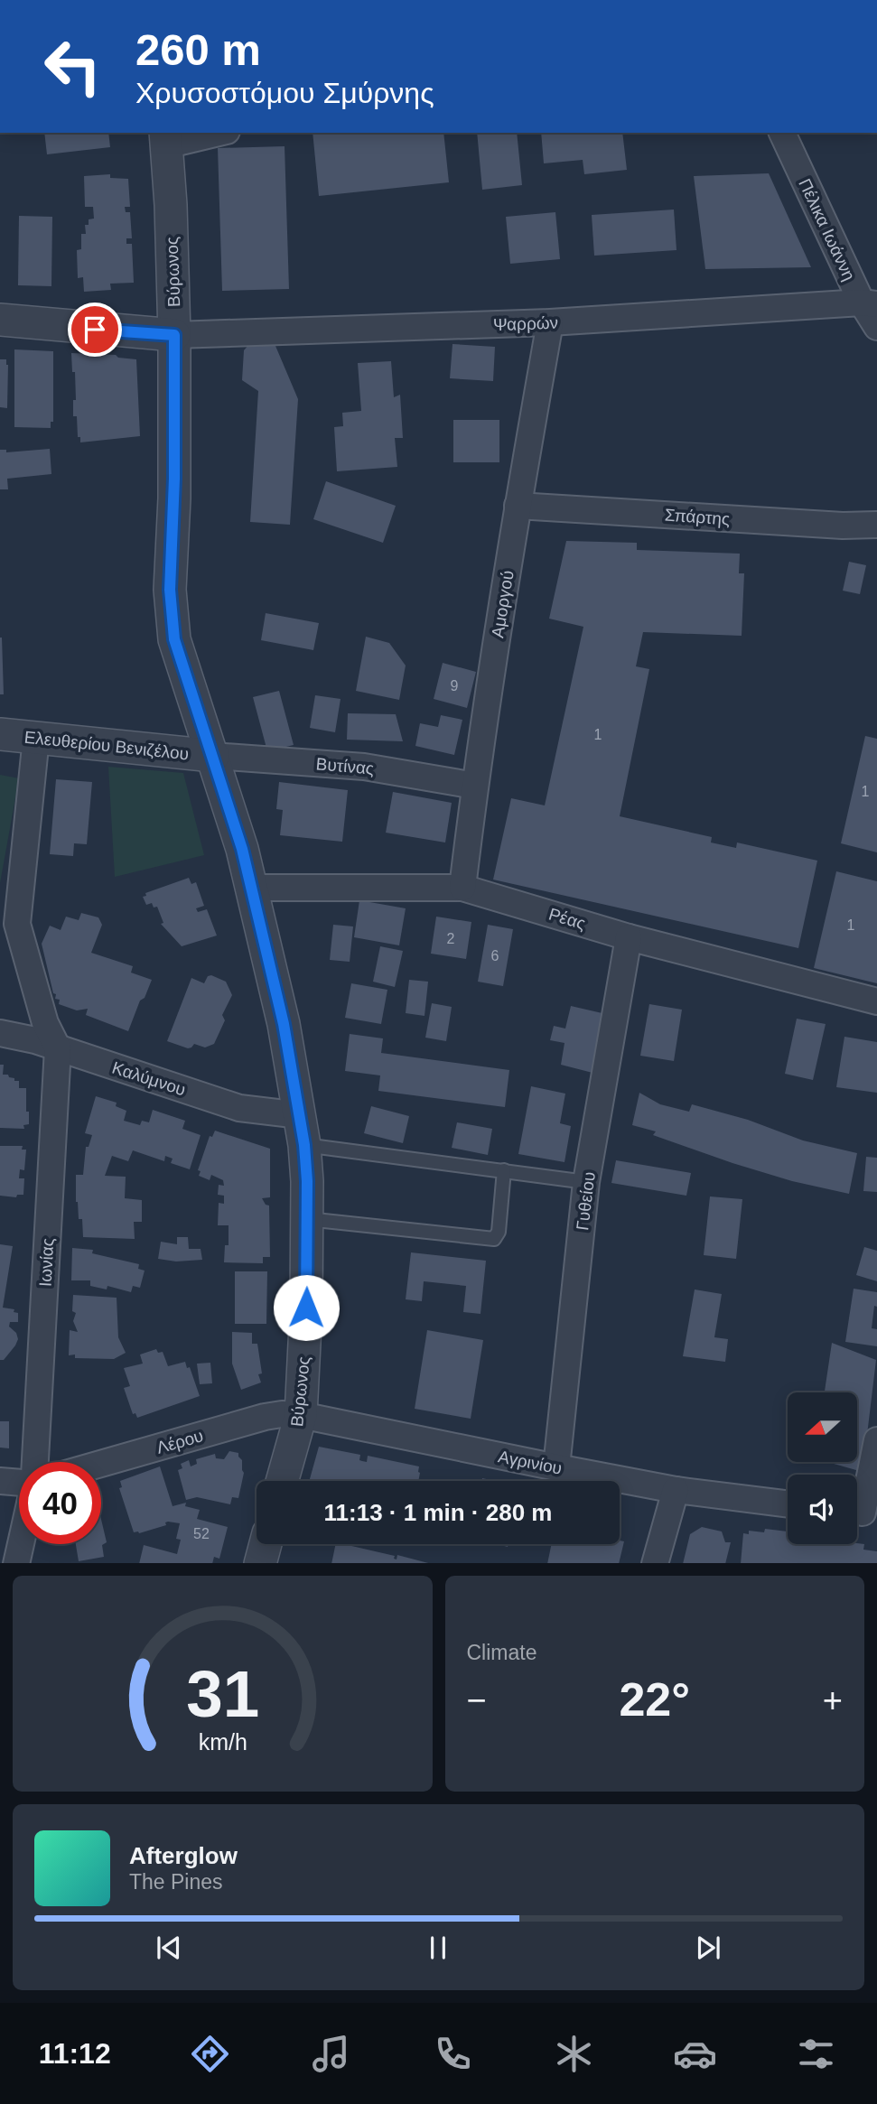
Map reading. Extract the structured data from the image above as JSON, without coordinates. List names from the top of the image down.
{
  "streets": {
    "street": [
      "Πέλικα Ιωάννη",
      "Βύρωνος",
      "Ψαρρών",
      "Σπάρτης",
      "Αμοργού",
      "Ελευθερίου Βενιζέλου",
      "Βυτίνας",
      "Ρέας",
      "Καλύμνου",
      "Γυθείου",
      "Ιωνίας",
      "Λέρου",
      "Αγρινίου"
    ]
  },
  "crossings": [
    ["Πέλικα Ιωάννη", "Ψαρρών"],
    ["Βύρωνος", "Ψαρρών"],
    ["Βύρωνος", "Ελευθερίου Βενιζέλου"],
    ["Βύρωνος", "Βυτίνας"],
    ["Βύρωνος", "Ρέας"],
    ["Βύρωνος", "Καλύμνου"],
    ["Βύρωνος", "Λέρου"],
    ["Βύρωνος", "Αγρινίου"],
    ["Ψαρρών", "Αμοργού"],
    ["Σπάρτης", "Αμοργού"],
    ["Αμοργού", "Βυτίνας"],
    ["Αμοργού", "Ρέας"],
    ["Ελευθερίου Βενιζέλου", "Βυτίνας"],
    ["Ρέας", "Γυθείου"],
    ["Καλύμνου", "Ιωνίας"],
    ["Γυθείου", "Αγρινίου"],
    ["Λέρου", "Αγρινίου"]
  ],
  "house_numbers": [
    "9",
    "1",
    "1",
    "1",
    "2",
    "6",
    "52"
  ],
  "north": "left",
  "page": {
    "turn": ["260 m", "Χρυσοστόμου Σμύρνης"],
    "limit": "40",
    "trip": "11:13 · 1 min · 280 m",
    "tile": "Climate",
    "heat": ["−", "22°", "+"],
    "song": ["Afterglow", "The Pines"],
    "tabs": "11:12",
    "gauge": ["31", "km/h"]
  }
}
